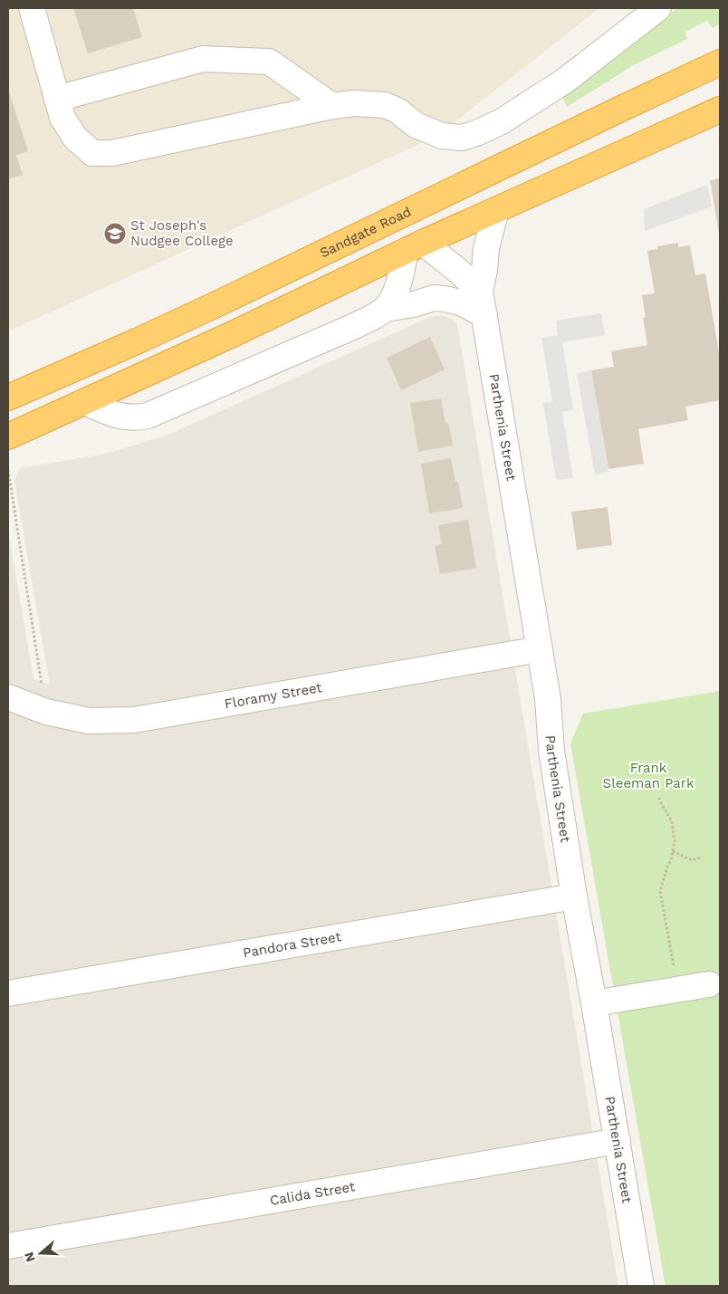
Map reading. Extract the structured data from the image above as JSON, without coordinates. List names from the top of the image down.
{
  "streets": {
    "highway": ["Sandgate Road"],
    "street": [
      "Parthenia Street",
      "Floramy Street",
      "Pandora Street",
      "Calida Street"
    ]
  },
  "crossings": [
    ["Parthenia Street", "Floramy Street"],
    ["Parthenia Street", "Pandora Street"],
    ["Parthenia Street", "Calida Street"]
  ],
  "parks": ["Frank Sleeman Park"],
  "places": {
    "school or university": ["St Joseph's Nudgee College"]
  },
  "north": "left"
}
